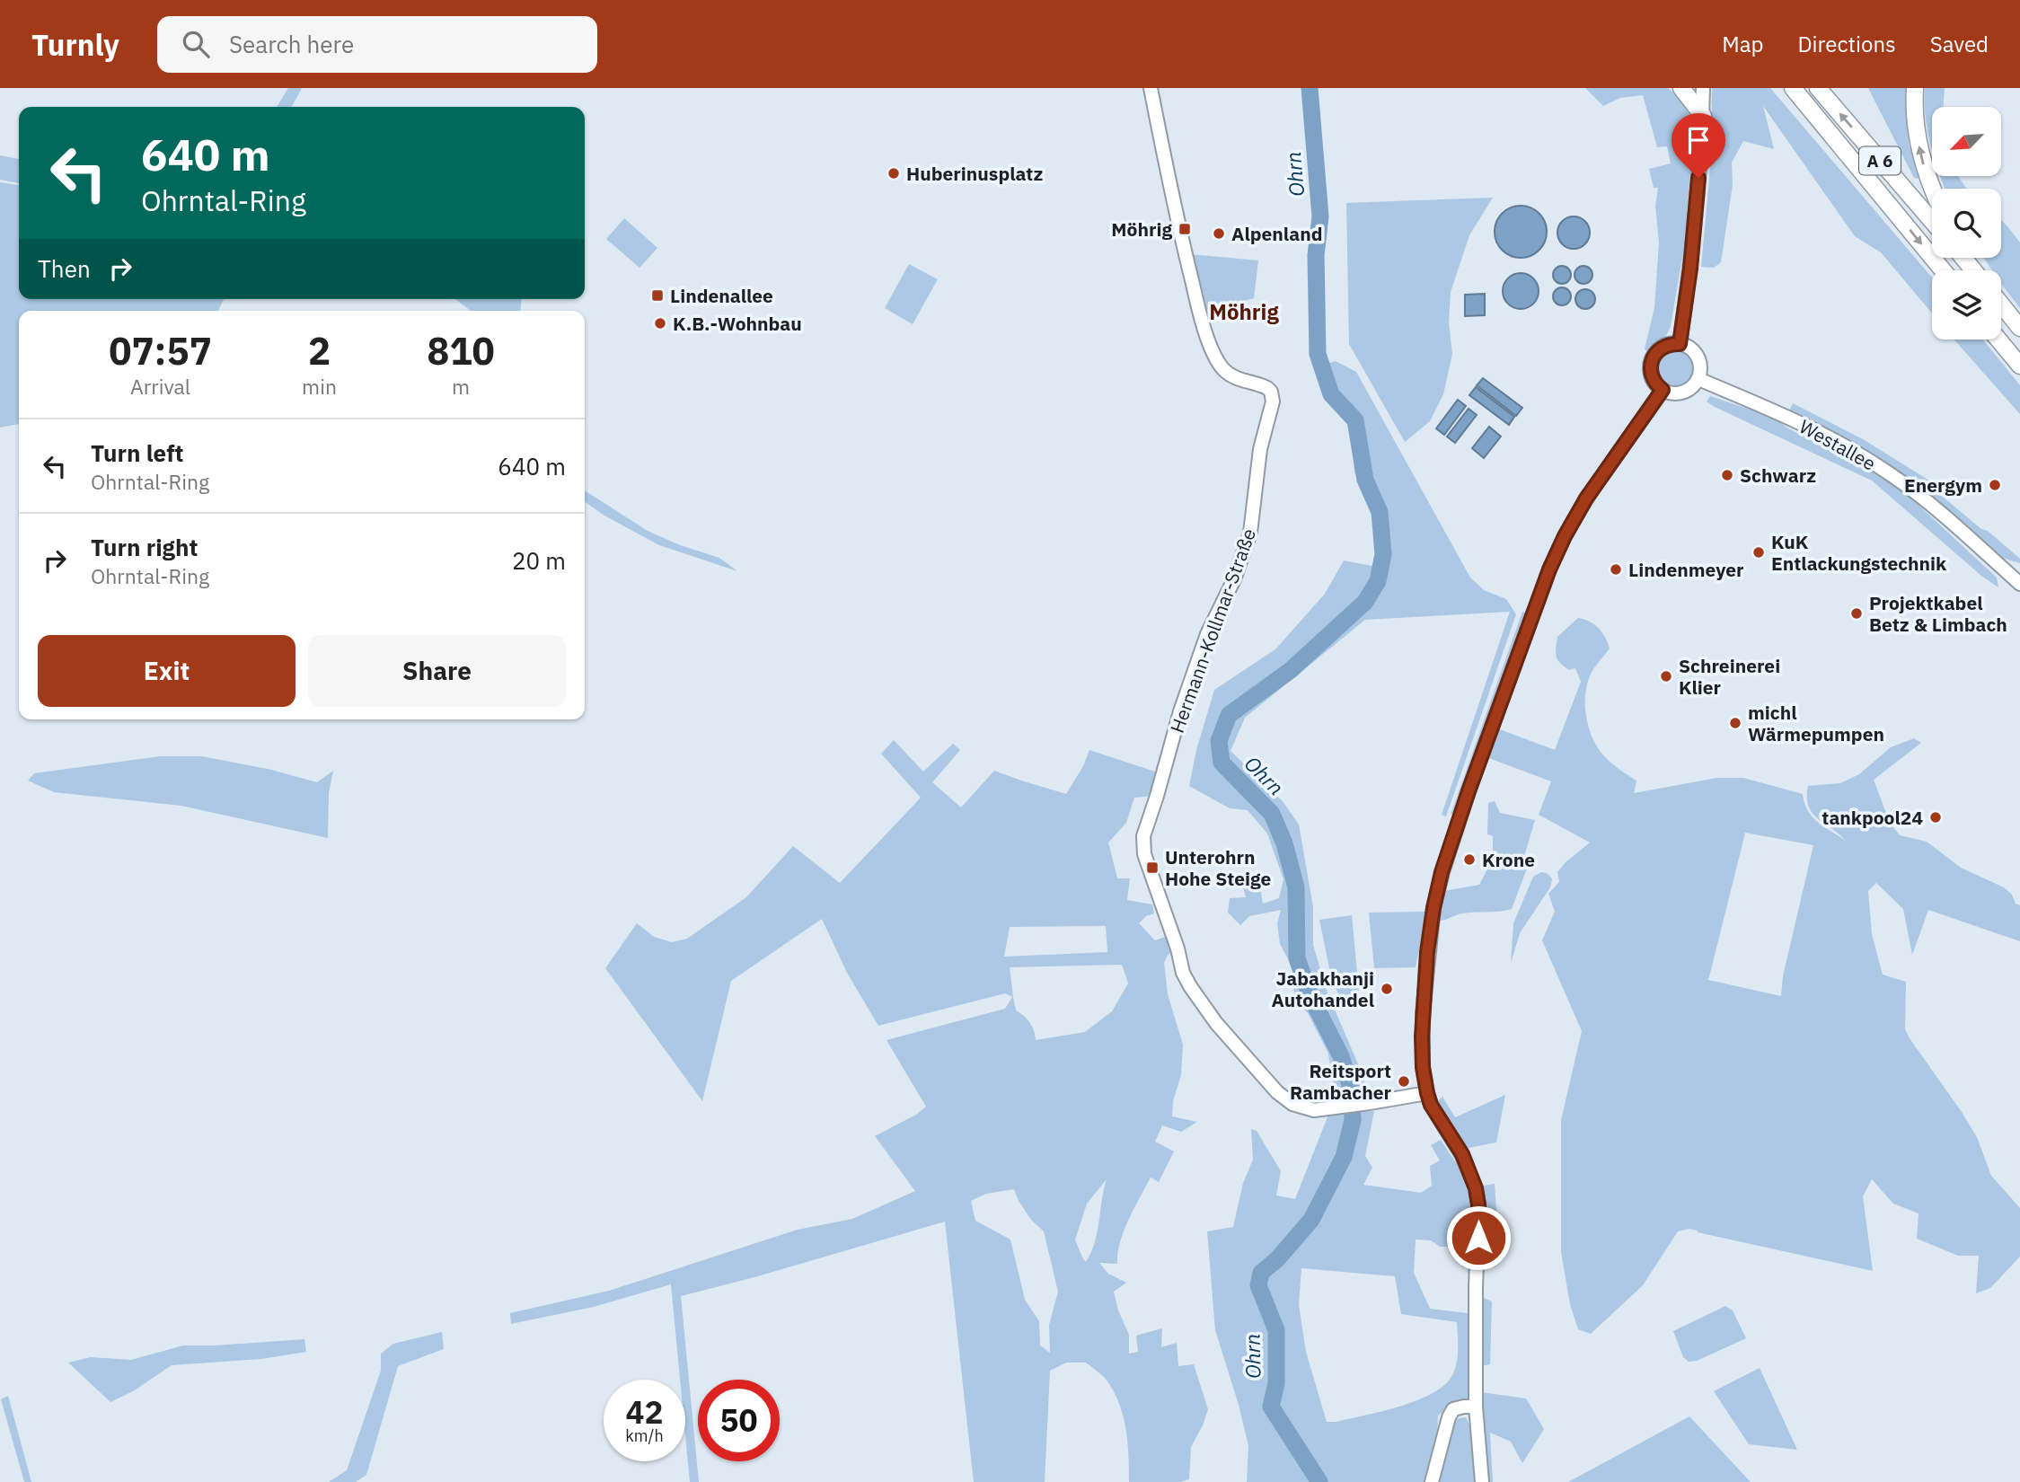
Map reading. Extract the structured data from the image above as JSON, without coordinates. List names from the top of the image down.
{
  "streets": {
    "highway": ["A 6"],
    "main road": ["Westallee", "Hermann-Kollmar-Straße"]
  },
  "districts": ["Möhrig"],
  "water": ["Ohrn"],
  "places": {
    "other": [
      "Huberinusplatz",
      "Alpenland",
      "K.B.-Wohnbau",
      "Schwarz",
      "Energym",
      "KuK Entlackungstechnik",
      "Lindenmeyer",
      "Projektkabel Betz & Limbach",
      "Schreinerei Klier",
      "michl Wärmepumpen",
      "tankpool24",
      "Krone",
      "Jabakhanji Autohandel",
      "Reitsport Rambacher"
    ],
    "transit": ["Möhrig", "Lindenallee", "Unterohrn Hohe Steige"]
  },
  "north": "bottom left",
  "page": {
    "header": "Turnly",
    "search": "Search here",
    "nav": ["Map", "Directions", "Saved"],
    "turn": ["640 m", "Ohrntal-Ring"],
    "then": "Then",
    "eta": [
      "07:57",
      "Arrival",
      "2",
      "min",
      "810",
      "m"
    ],
    "list": [
      {
        "name": "Turn left",
        "note": "Ohrntal-Ring",
        "value": "640 m"
      },
      {
        "name": "Turn right",
        "note": "Ohrntal-Ring",
        "value": "20 m"
      }
    ],
    "buttons": ["Exit", "Share"],
    "speed": "42 km/h",
    "limit": "50"
  }
}
